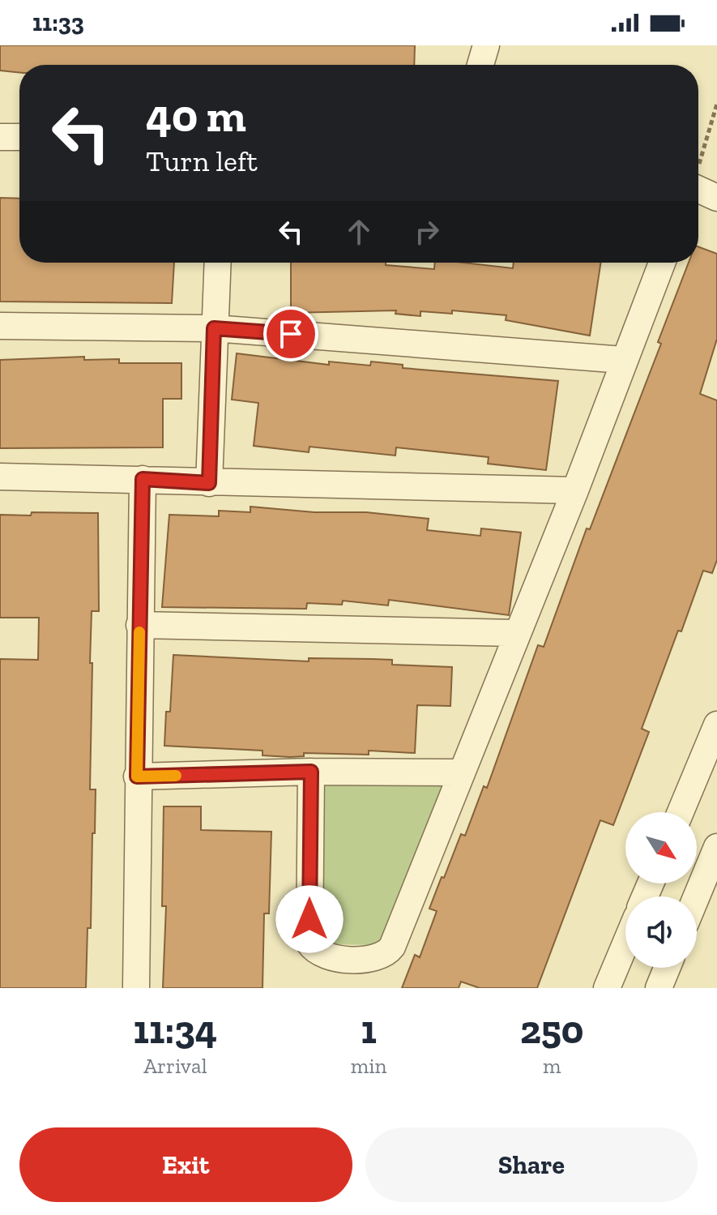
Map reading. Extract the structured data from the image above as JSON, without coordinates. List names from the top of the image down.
{
  "north": "bottom right",
  "page": {
    "status": "11:33",
    "turn": ["40 m", "Turn left"],
    "eta": [
      "11:34",
      "Arrival",
      "1",
      "min",
      "250",
      "m"
    ],
    "buttons": ["Exit", "Share"]
  }
}
